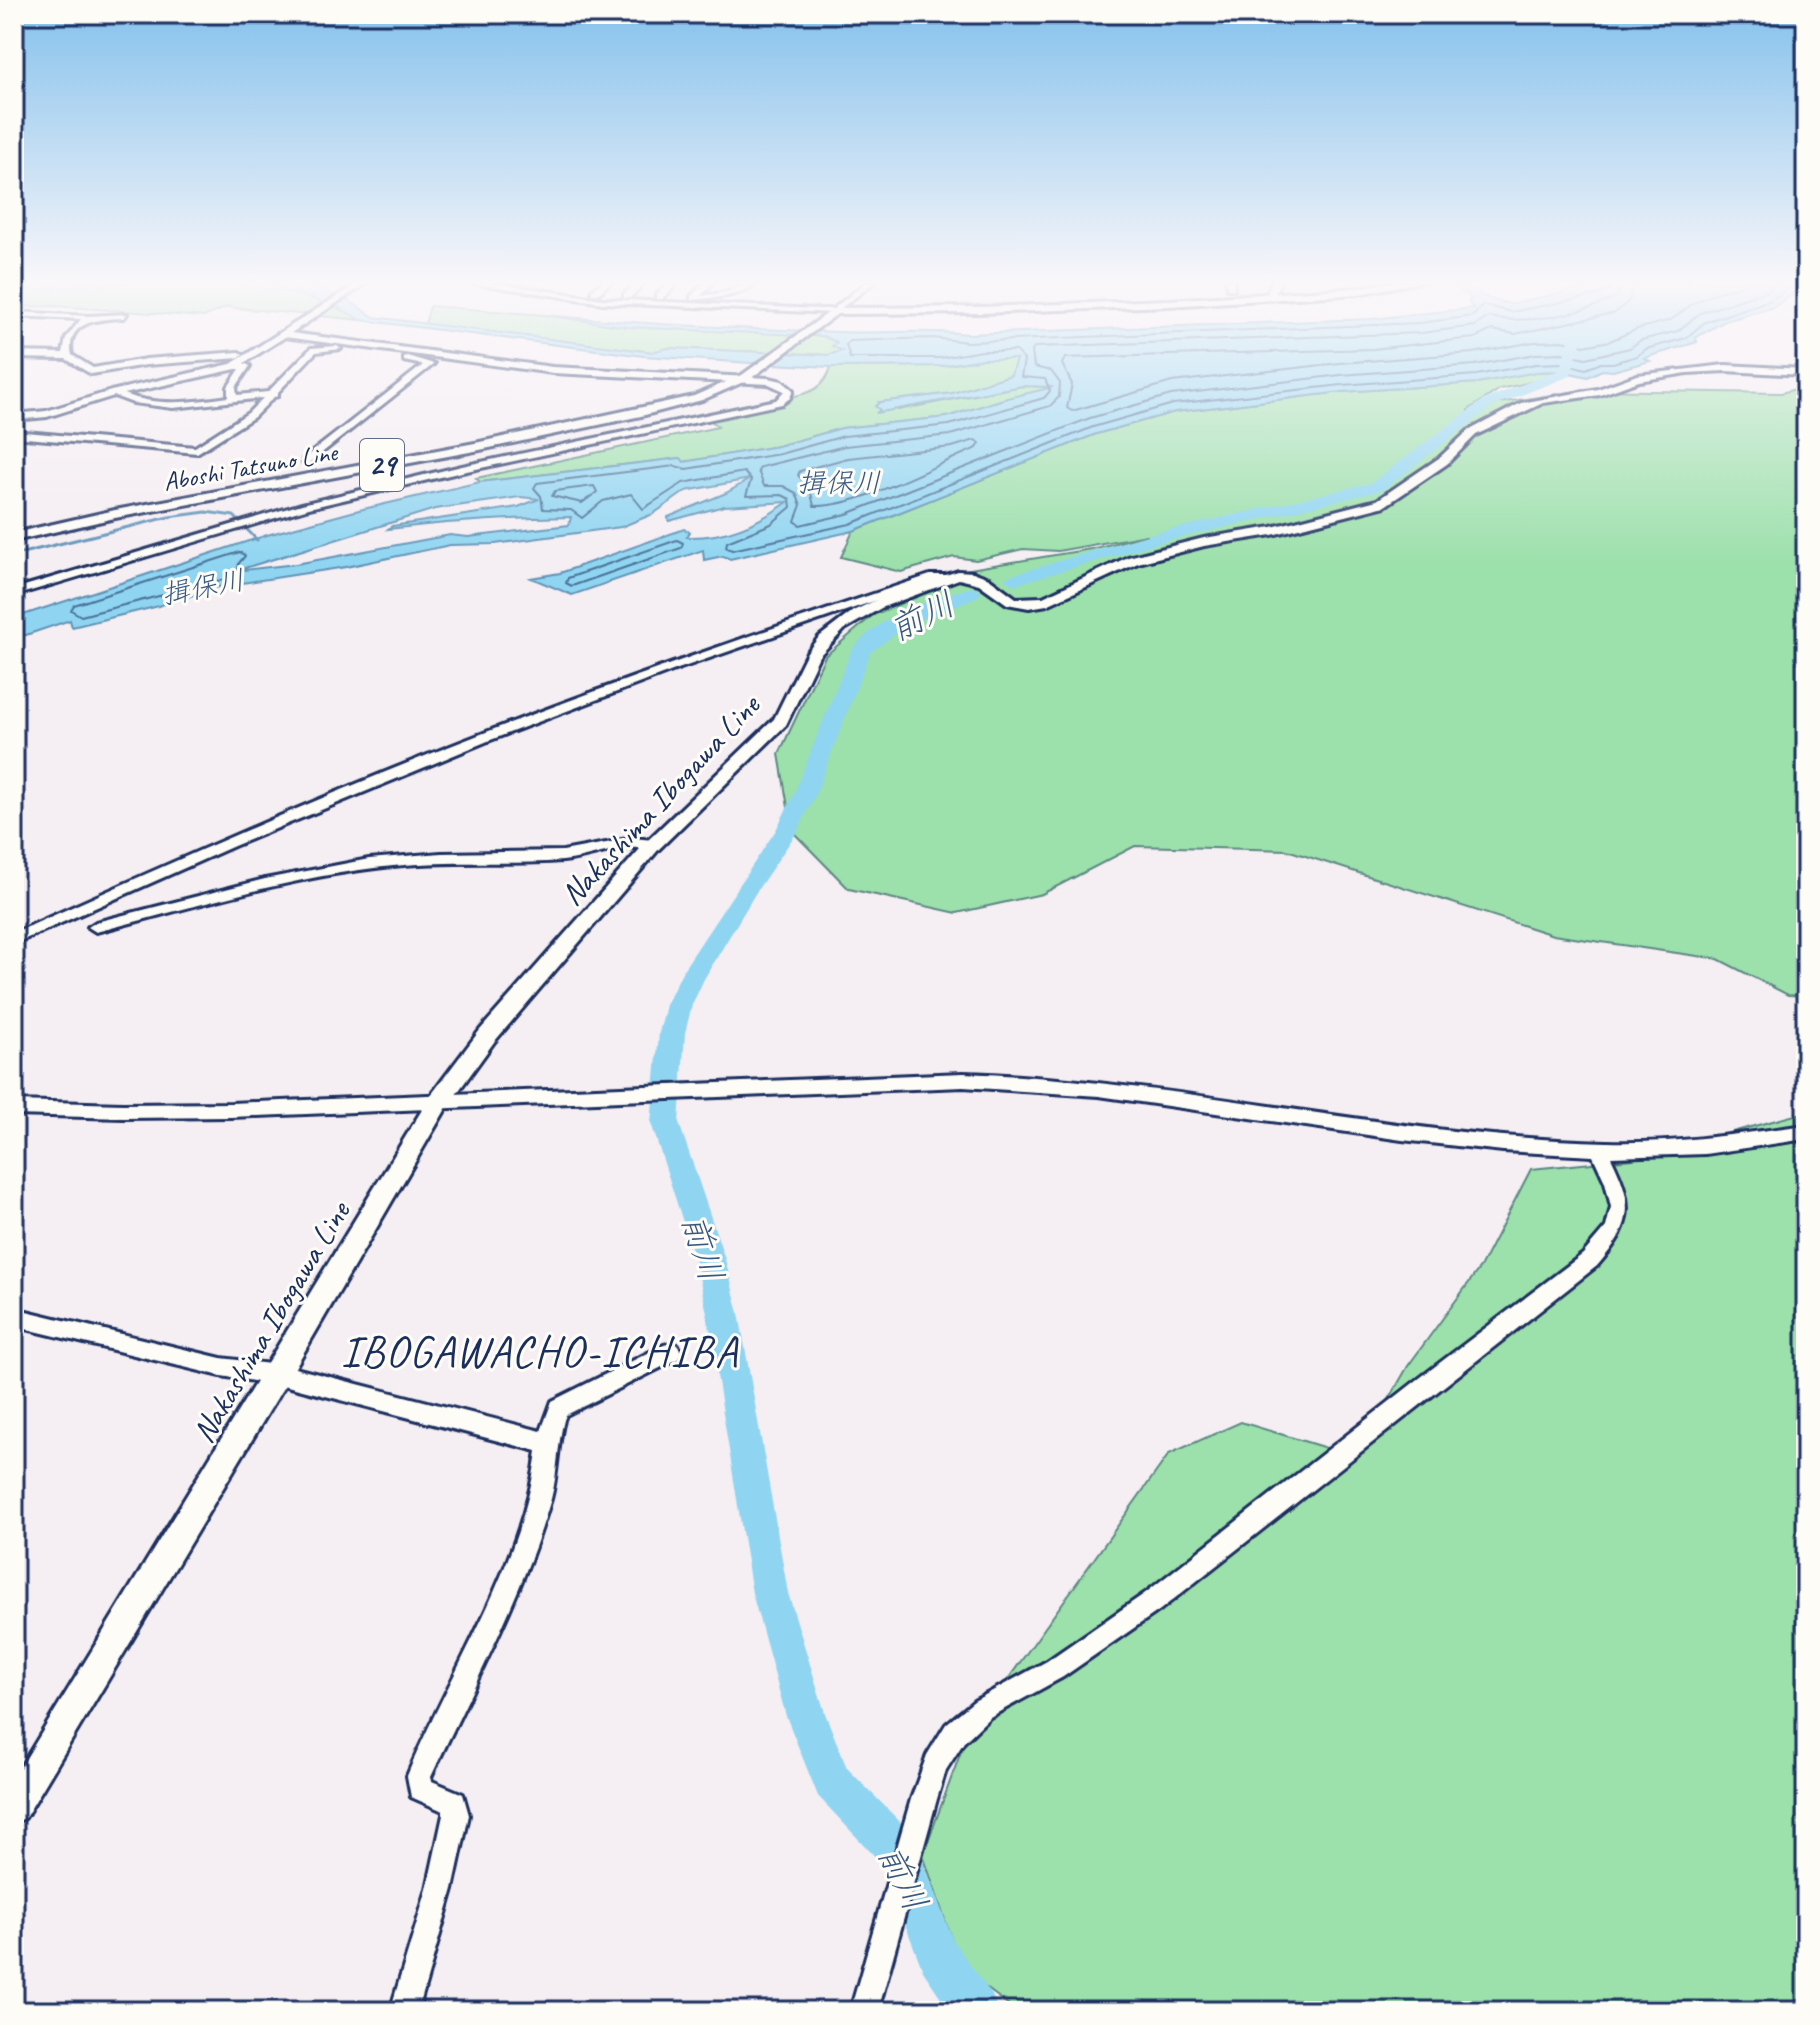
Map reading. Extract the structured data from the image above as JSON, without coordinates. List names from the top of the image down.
{
  "streets": {
    "main road": ["29", "Aboshi Tatsuno Line", "Nakashima Ibogawa Line"]
  },
  "districts": ["IBOGAWACHO-ICHIBA"],
  "water": ["揖保川", "前川"]
}
